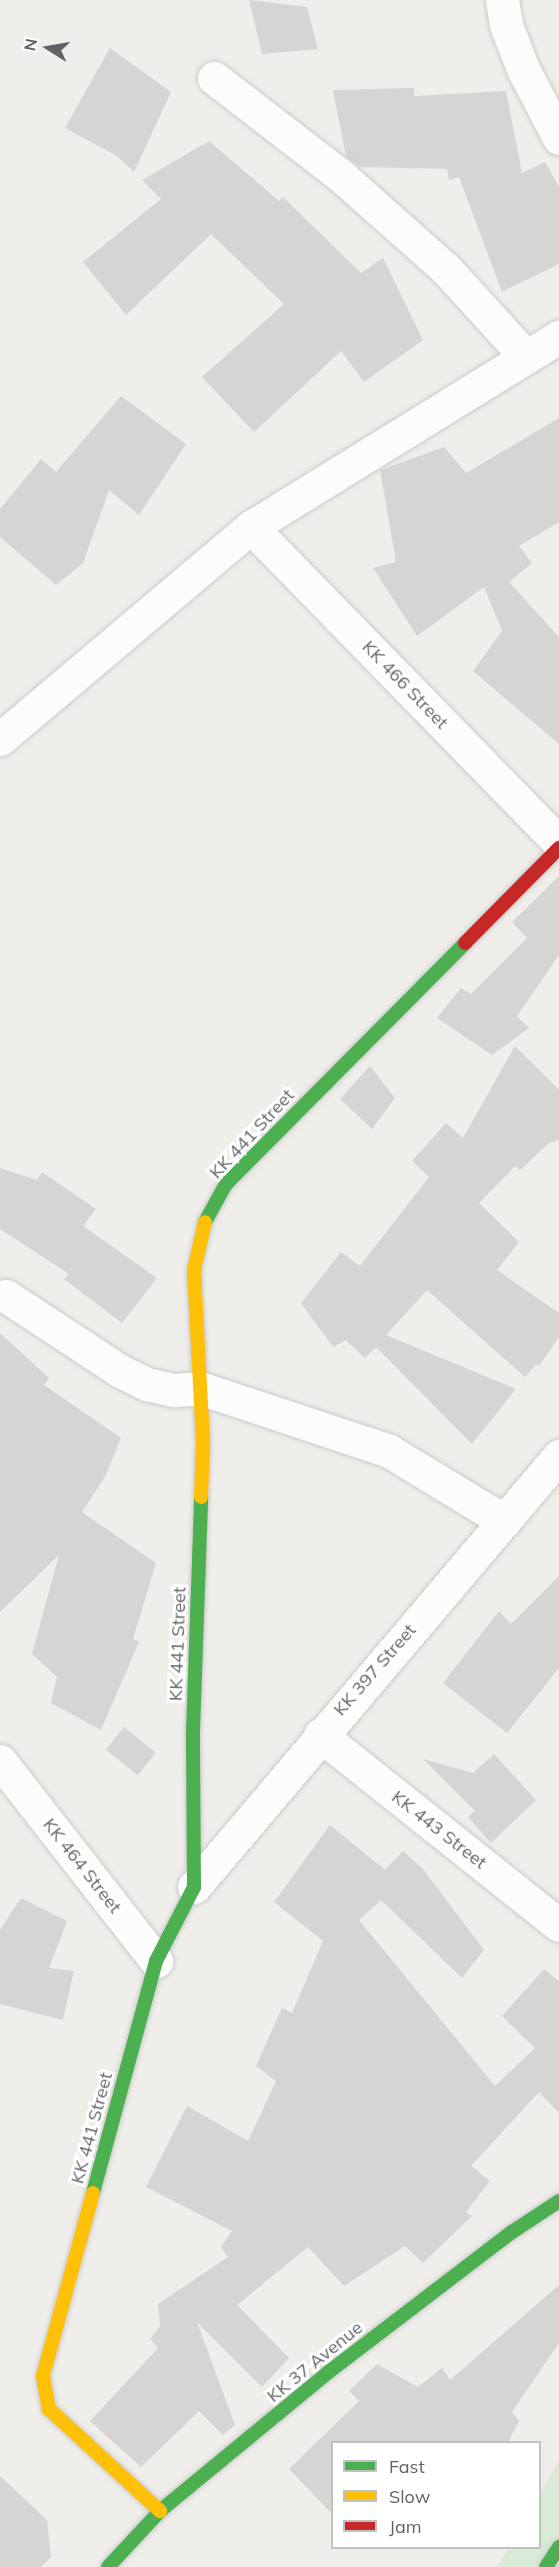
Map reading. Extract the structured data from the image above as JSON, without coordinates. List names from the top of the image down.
{
  "streets": {
    "street": [
      "KK 466 Street",
      "KK 441 Street",
      "KK 397 Street",
      "KK 443 Street",
      "KK 464 Street",
      "KK 37 Avenue"
    ]
  },
  "crossings": [
    ["KK 441 Street", "KK 397 Street"],
    ["KK 441 Street", "KK 464 Street"],
    ["KK 441 Street", "KK 37 Avenue"],
    ["KK 397 Street", "KK 443 Street"]
  ],
  "legend": ["Fast", "Slow", "Jam"],
  "north": "left"
}
